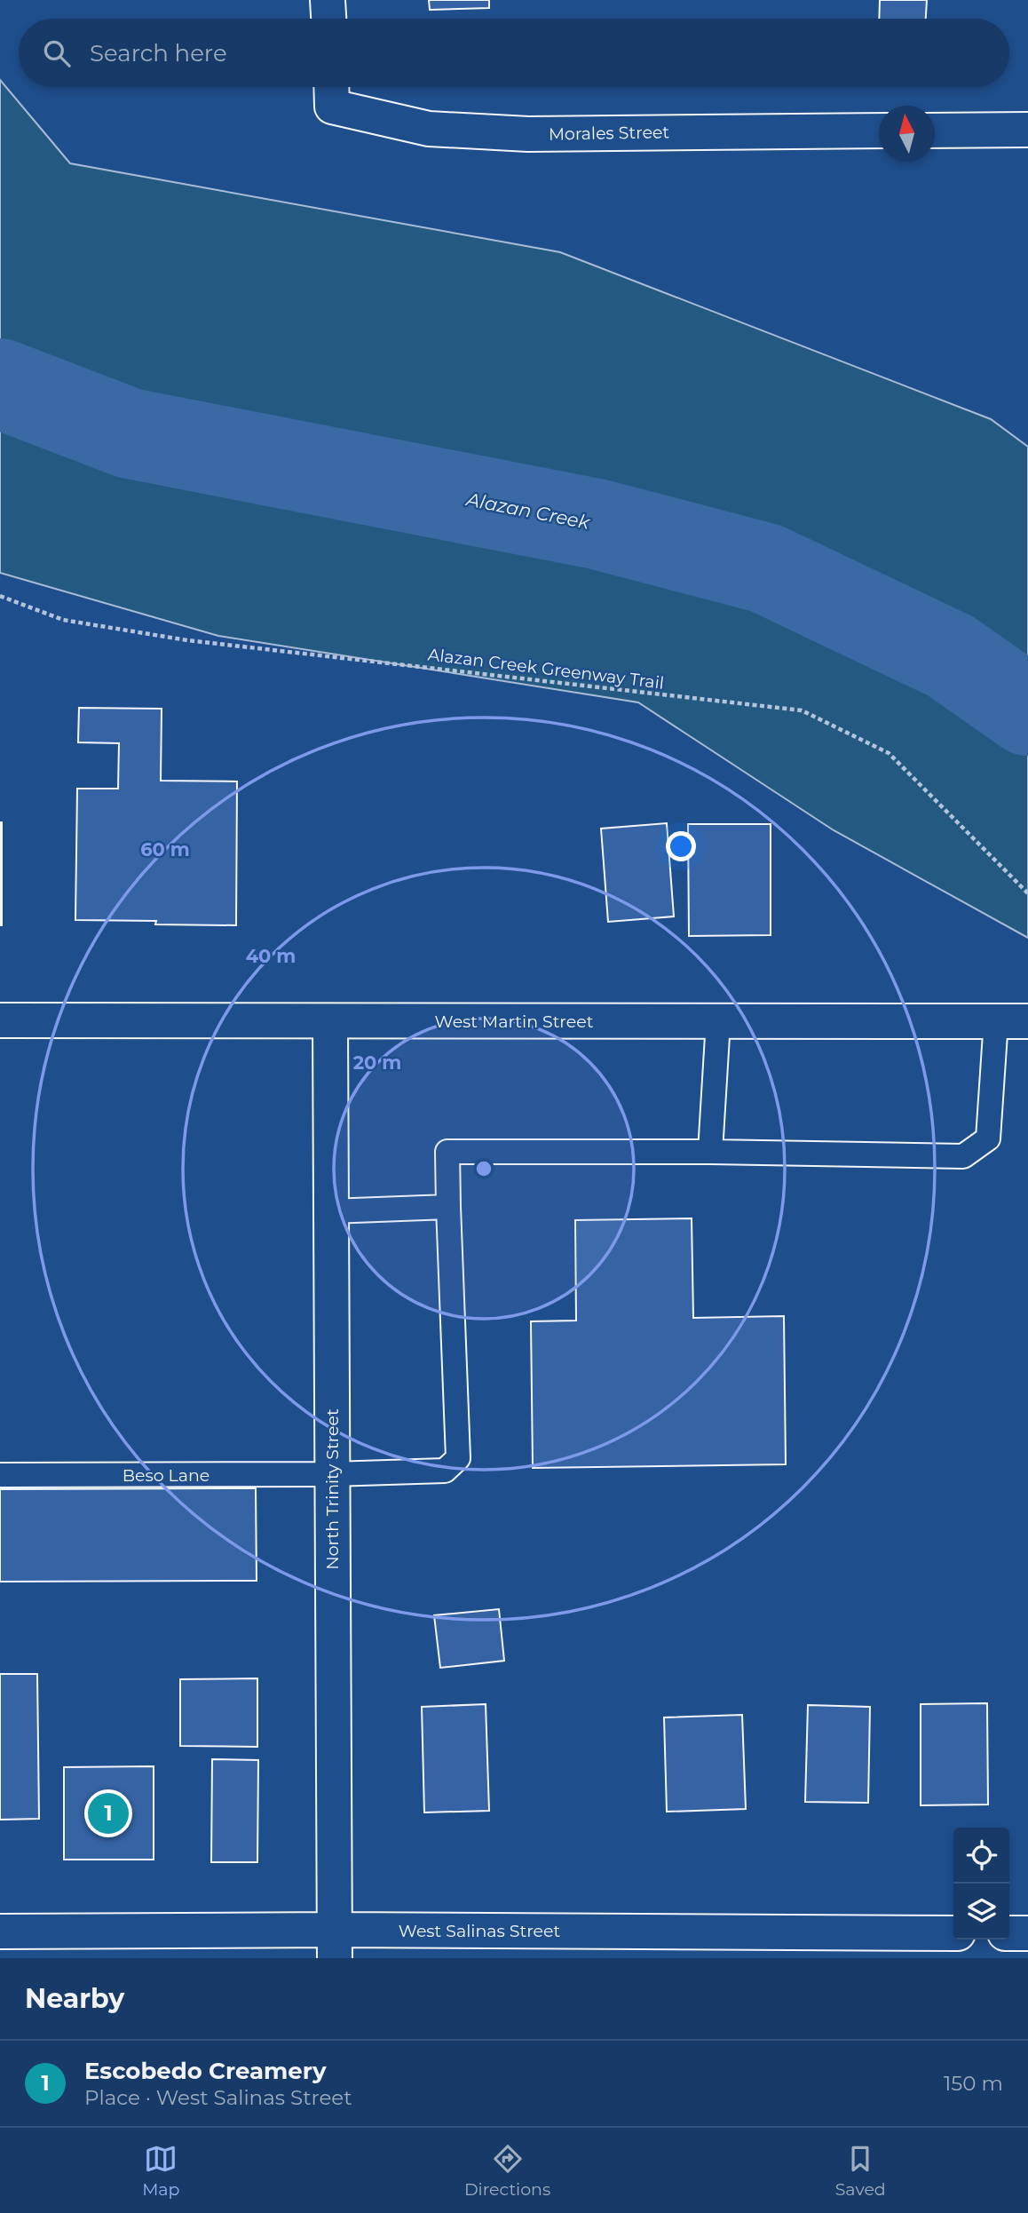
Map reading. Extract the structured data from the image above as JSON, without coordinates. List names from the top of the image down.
{
  "streets": {
    "street": [
      "Morales Street",
      "West Martin Street",
      "North Trinity Street",
      "West Salinas Street"
    ],
    "lane": ["Beso Lane"],
    "path": ["Alazan Creek Greenway Trail"]
  },
  "crossings": [
    ["West Martin Street", "North Trinity Street"],
    ["Beso Lane", "North Trinity Street"],
    ["North Trinity Street", "West Salinas Street"]
  ],
  "water": ["Alazan Creek"],
  "north": "top",
  "page": {
    "search": "Search here",
    "pins": "1",
    "heading": "Nearby",
    "list": [
      {
        "mark": "1",
        "name": "Escobedo Creamery",
        "note": "Place · West Salinas Street",
        "value": "150 m"
      }
    ],
    "nav": ["Map", "Directions", "Saved"]
  },
  "rings": ["60 m", "40 m", "20 m"]
}
